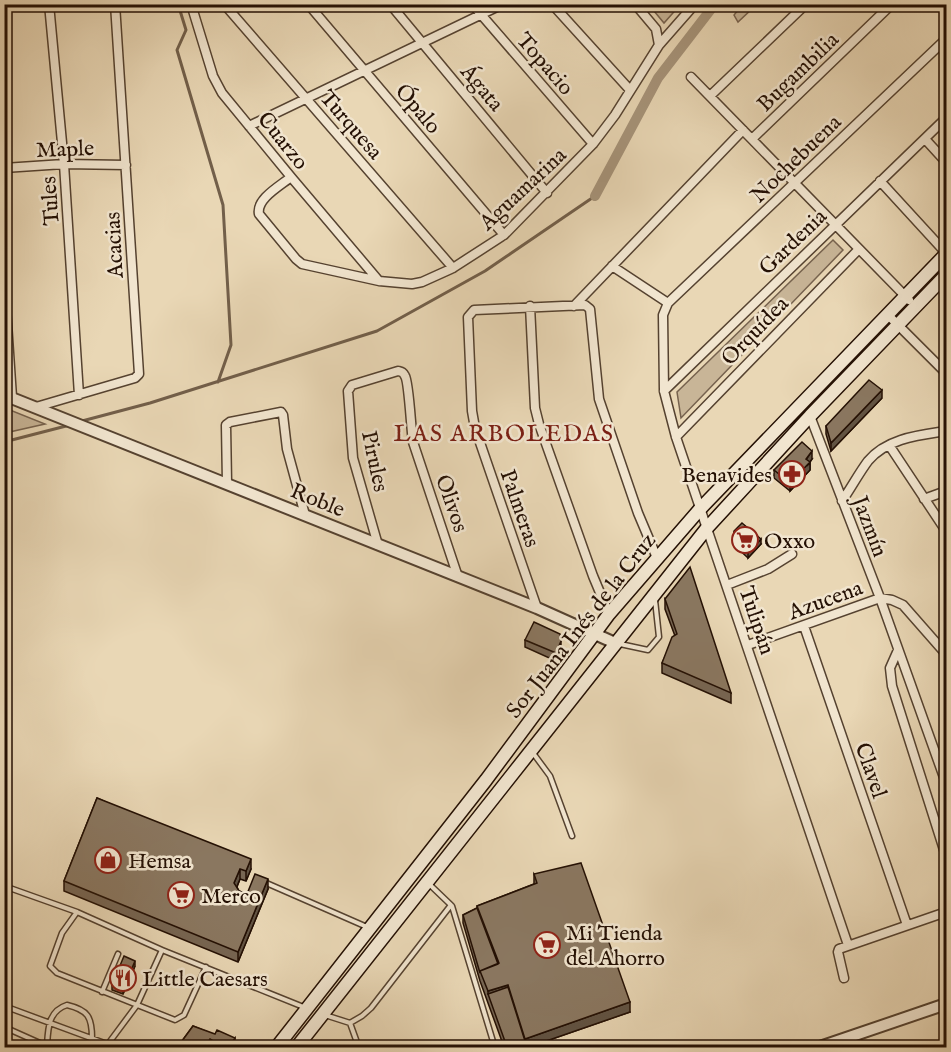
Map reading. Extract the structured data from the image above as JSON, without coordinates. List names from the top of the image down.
{
  "streets": {
    "main road": ["Sor Juana Inés de la Cruz"],
    "street": [
      "Topacio",
      "Bugambilia",
      "Ágata",
      "Ópalo",
      "Turquesa",
      "Cuarzo",
      "Maple",
      "Nochebuena",
      "Aguamarina",
      "Tules",
      "Gardenia",
      "Acacias",
      "Orquídea",
      "Pirules",
      "Roble",
      "Olivos",
      "Palmeras",
      "Jazmín",
      "Azucena",
      "Tulipán",
      "Clavel"
    ]
  },
  "crossings": [
    ["Topacio", "Aguamarina"],
    ["Ágata", "Aguamarina"],
    ["Ópalo", "Aguamarina"],
    ["Turquesa", "Aguamarina"],
    ["Cuarzo", "Aguamarina"],
    ["Maple", "Tules"],
    ["Maple", "Acacias"],
    ["Nochebuena", "Tulipán"],
    ["Tules", "Acacias"],
    ["Gardenia", "Tulipán"],
    ["Acacias", "Roble"],
    ["Orquídea", "Tulipán"],
    ["Pirules", "Roble"],
    ["Pirules", "Olivos"],
    ["Roble", "Olivos"],
    ["Roble", "Palmeras"],
    ["Roble", "Sor Juana Inés de la Cruz"],
    ["Jazmín", "Azucena"],
    ["Jazmín", "Sor Juana Inés de la Cruz"],
    ["Azucena", "Tulipán"],
    ["Azucena", "Clavel"],
    ["Tulipán", "Sor Juana Inés de la Cruz"]
  ],
  "districts": ["LAS ARBOLEDAS"],
  "places": {
    "pharmacy": ["Benavides"],
    "supermarket": ["Oxxo", "Merco", "Mi Tienda del Ahorro"],
    "shop": ["Hemsa"],
    "restaurant": ["Little Caesars"]
  }
}
